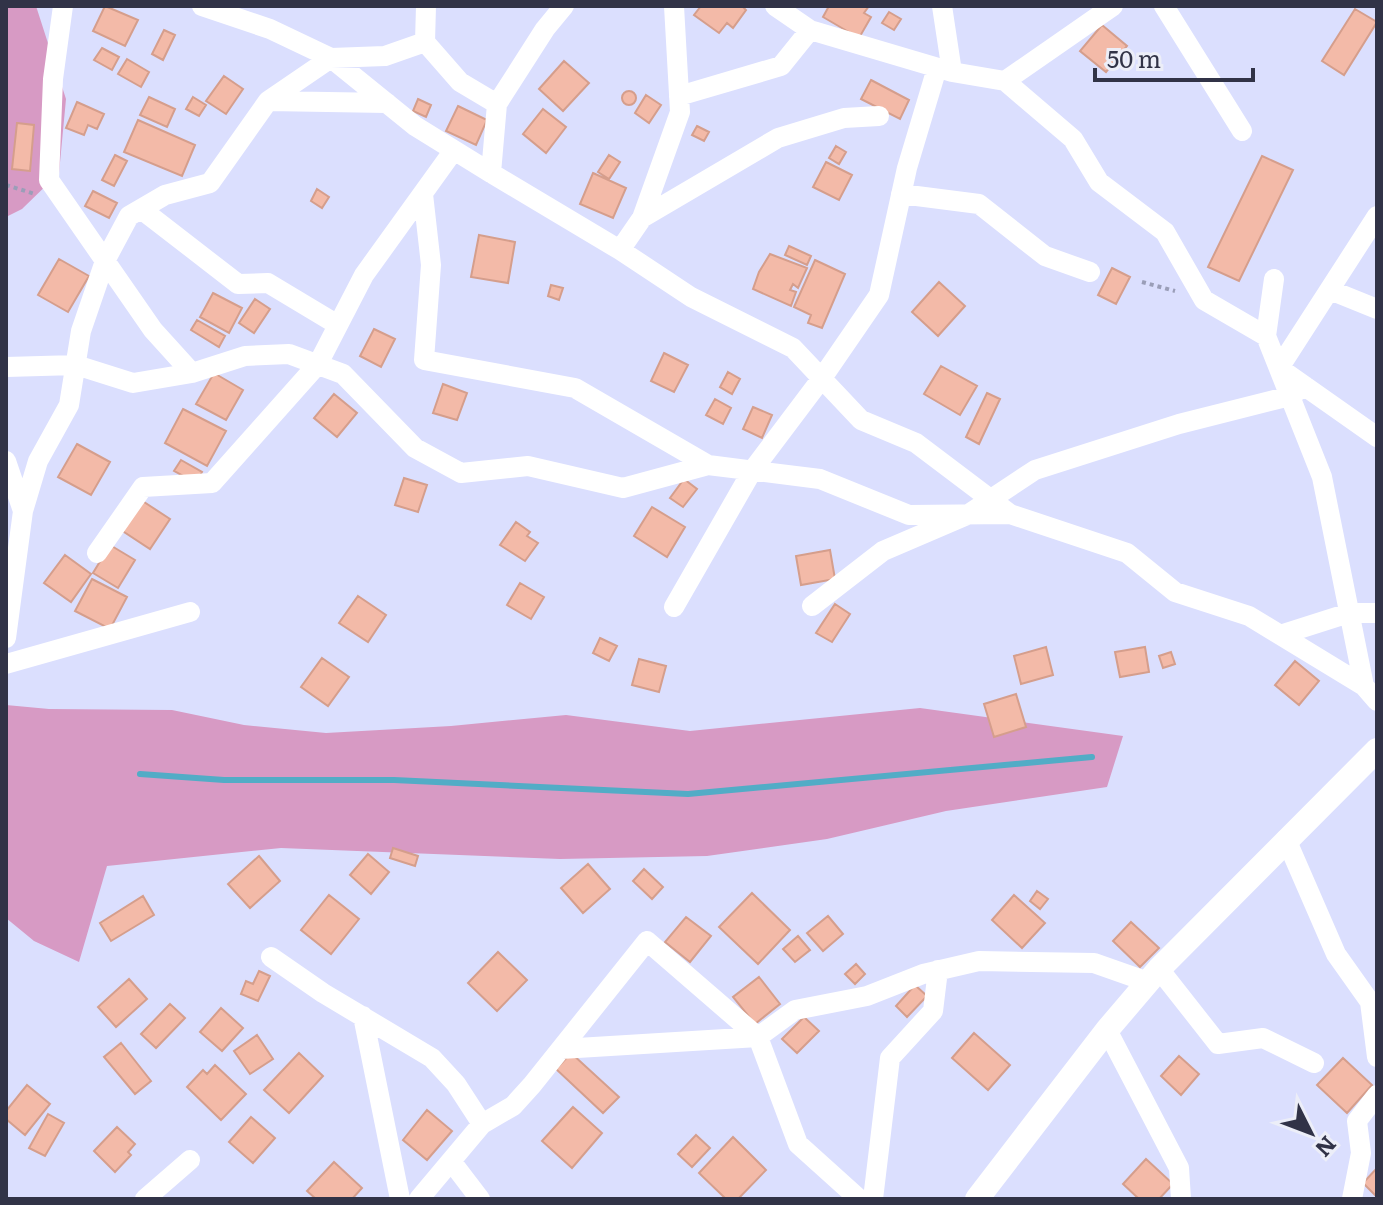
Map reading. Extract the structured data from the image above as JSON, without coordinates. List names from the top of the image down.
{
  "scale_bar": "50 m",
  "north": "bottom right"
}
